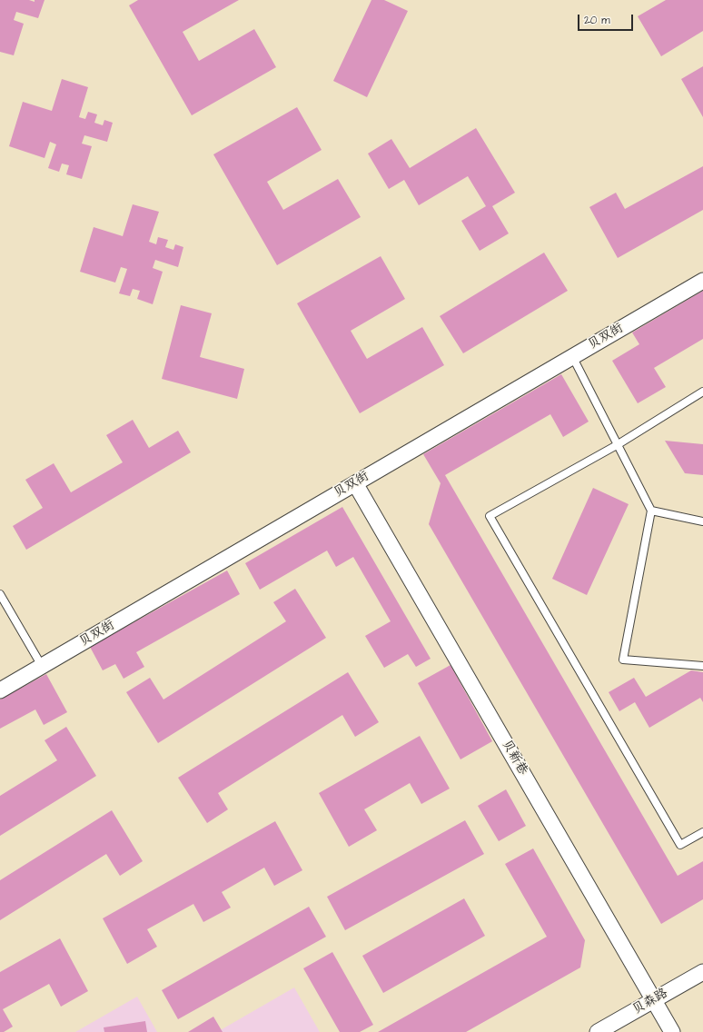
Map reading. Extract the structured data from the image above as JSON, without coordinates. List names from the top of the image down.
{
  "streets": {
    "street": ["贝双街", "贝新巷", "贝森路"]
  },
  "crossings": [
    ["贝双街", "贝新巷"],
    ["贝新巷", "贝森路"]
  ],
  "scale_bar": "20 m"
}
